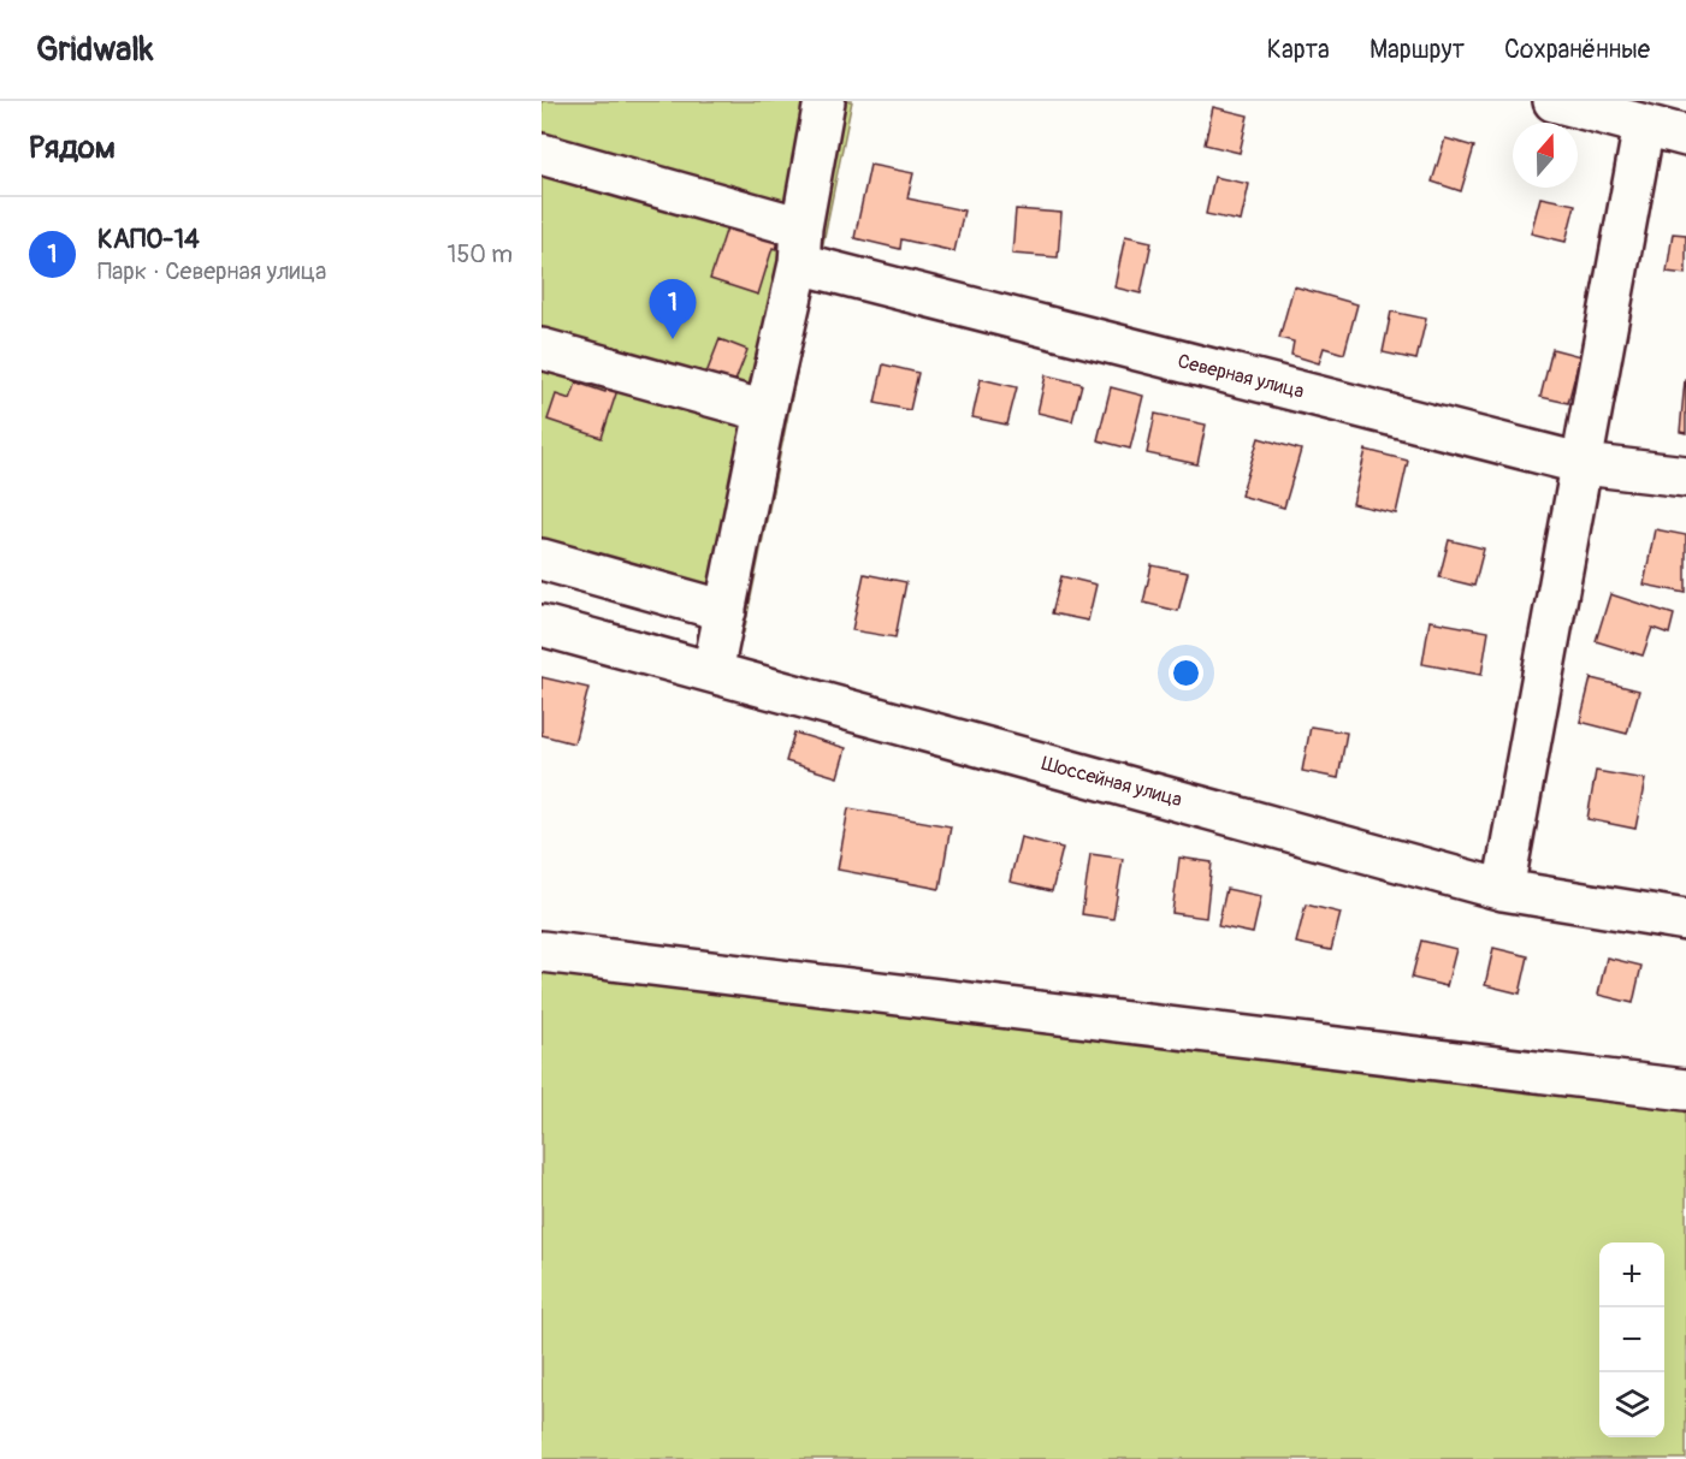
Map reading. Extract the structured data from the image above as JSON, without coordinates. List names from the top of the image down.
{
  "streets": {
    "street": ["Северная улица", "Шоссейная улица"]
  },
  "north": "top",
  "page": {
    "header": "Gridwalk",
    "nav": ["Карта", "Маршрут", "Сохранённые"],
    "heading": "Рядом",
    "list": [
      {
        "mark": "1",
        "name": "КАПО-14",
        "note": "Парк · Северная улица",
        "value": "150 m"
      }
    ],
    "pins": "1",
    "map_buttons": ["+", "−"]
  }
}
